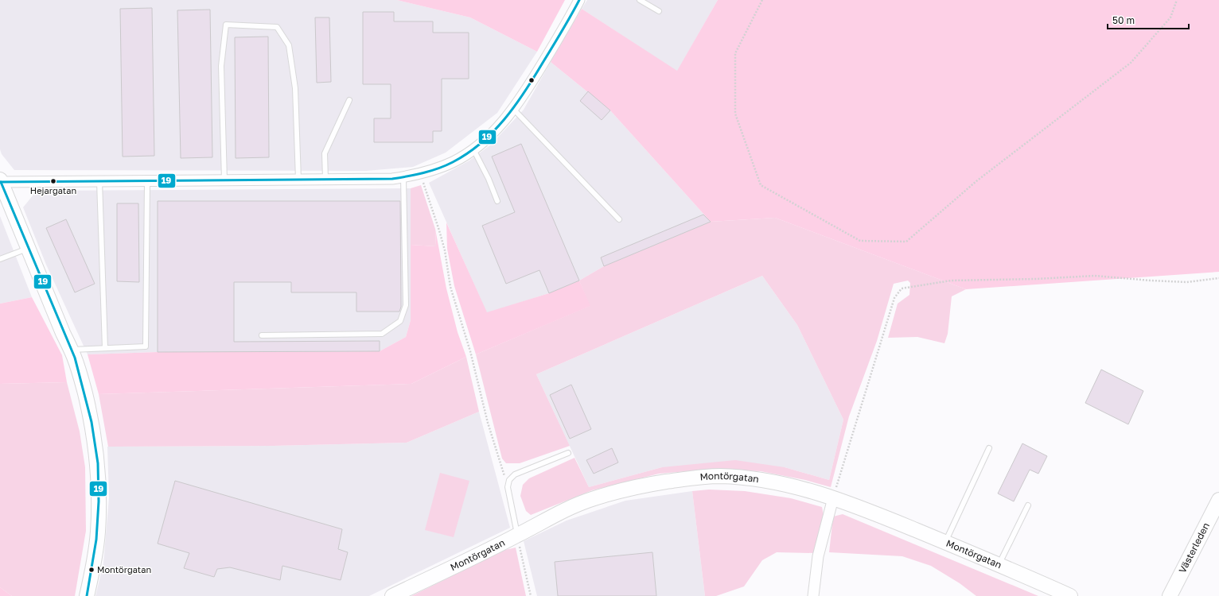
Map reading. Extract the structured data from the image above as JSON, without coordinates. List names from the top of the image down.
{
  "streets": {
    "street": ["Montörgatan", "Västerleden"]
  },
  "places": ["Hejargatan", "Montörgatan"],
  "lines": ["transit line 19"],
  "scale_bar": "50 m"
}
